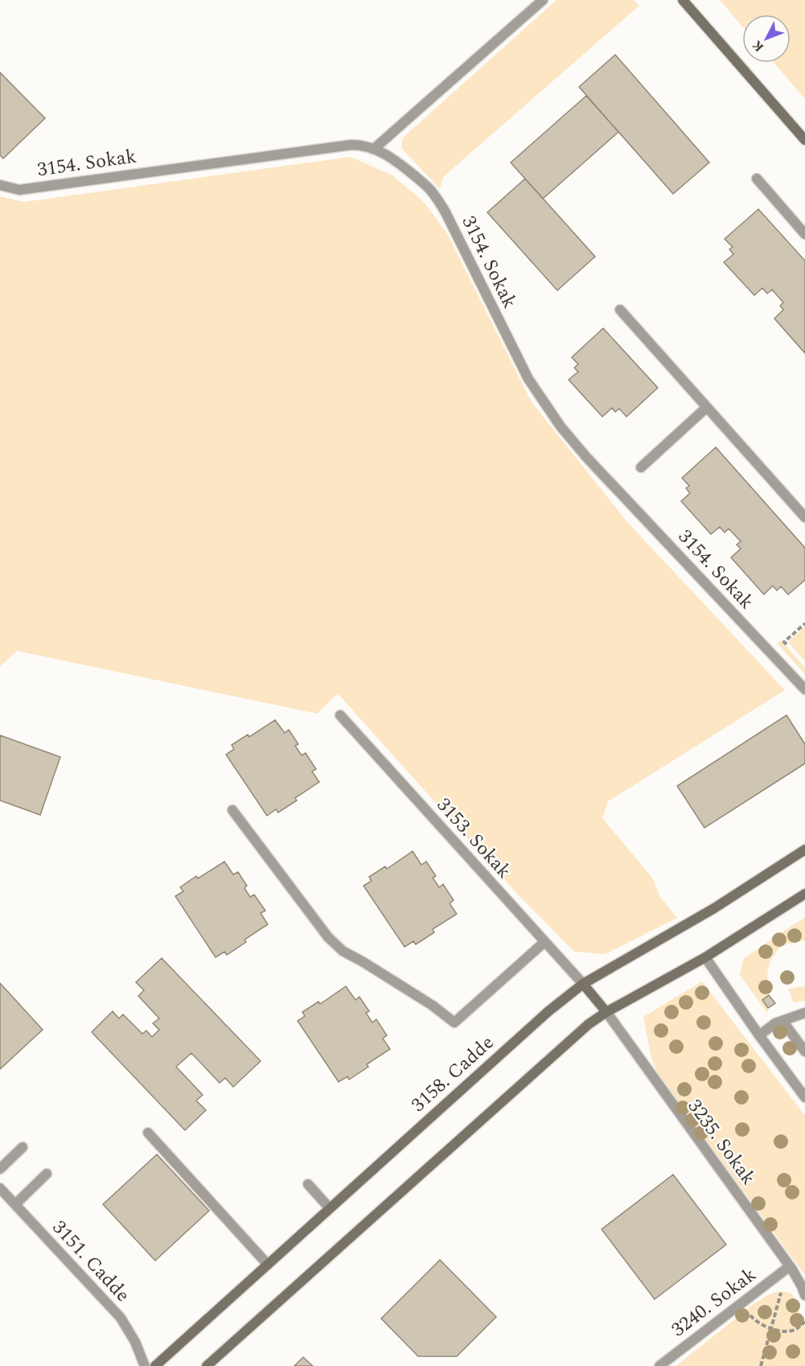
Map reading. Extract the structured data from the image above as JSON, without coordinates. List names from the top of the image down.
{
  "streets": {
    "street": [
      "3154. Sokak",
      "3153. Sokak",
      "3158. Cadde",
      "3235. Sokak",
      "3151. Cadde",
      "3240. Sokak"
    ]
  },
  "crossings": [
    ["3153. Sokak", "3158. Cadde"],
    ["3235. Sokak", "3240. Sokak"]
  ],
  "north": "bottom left"
}
